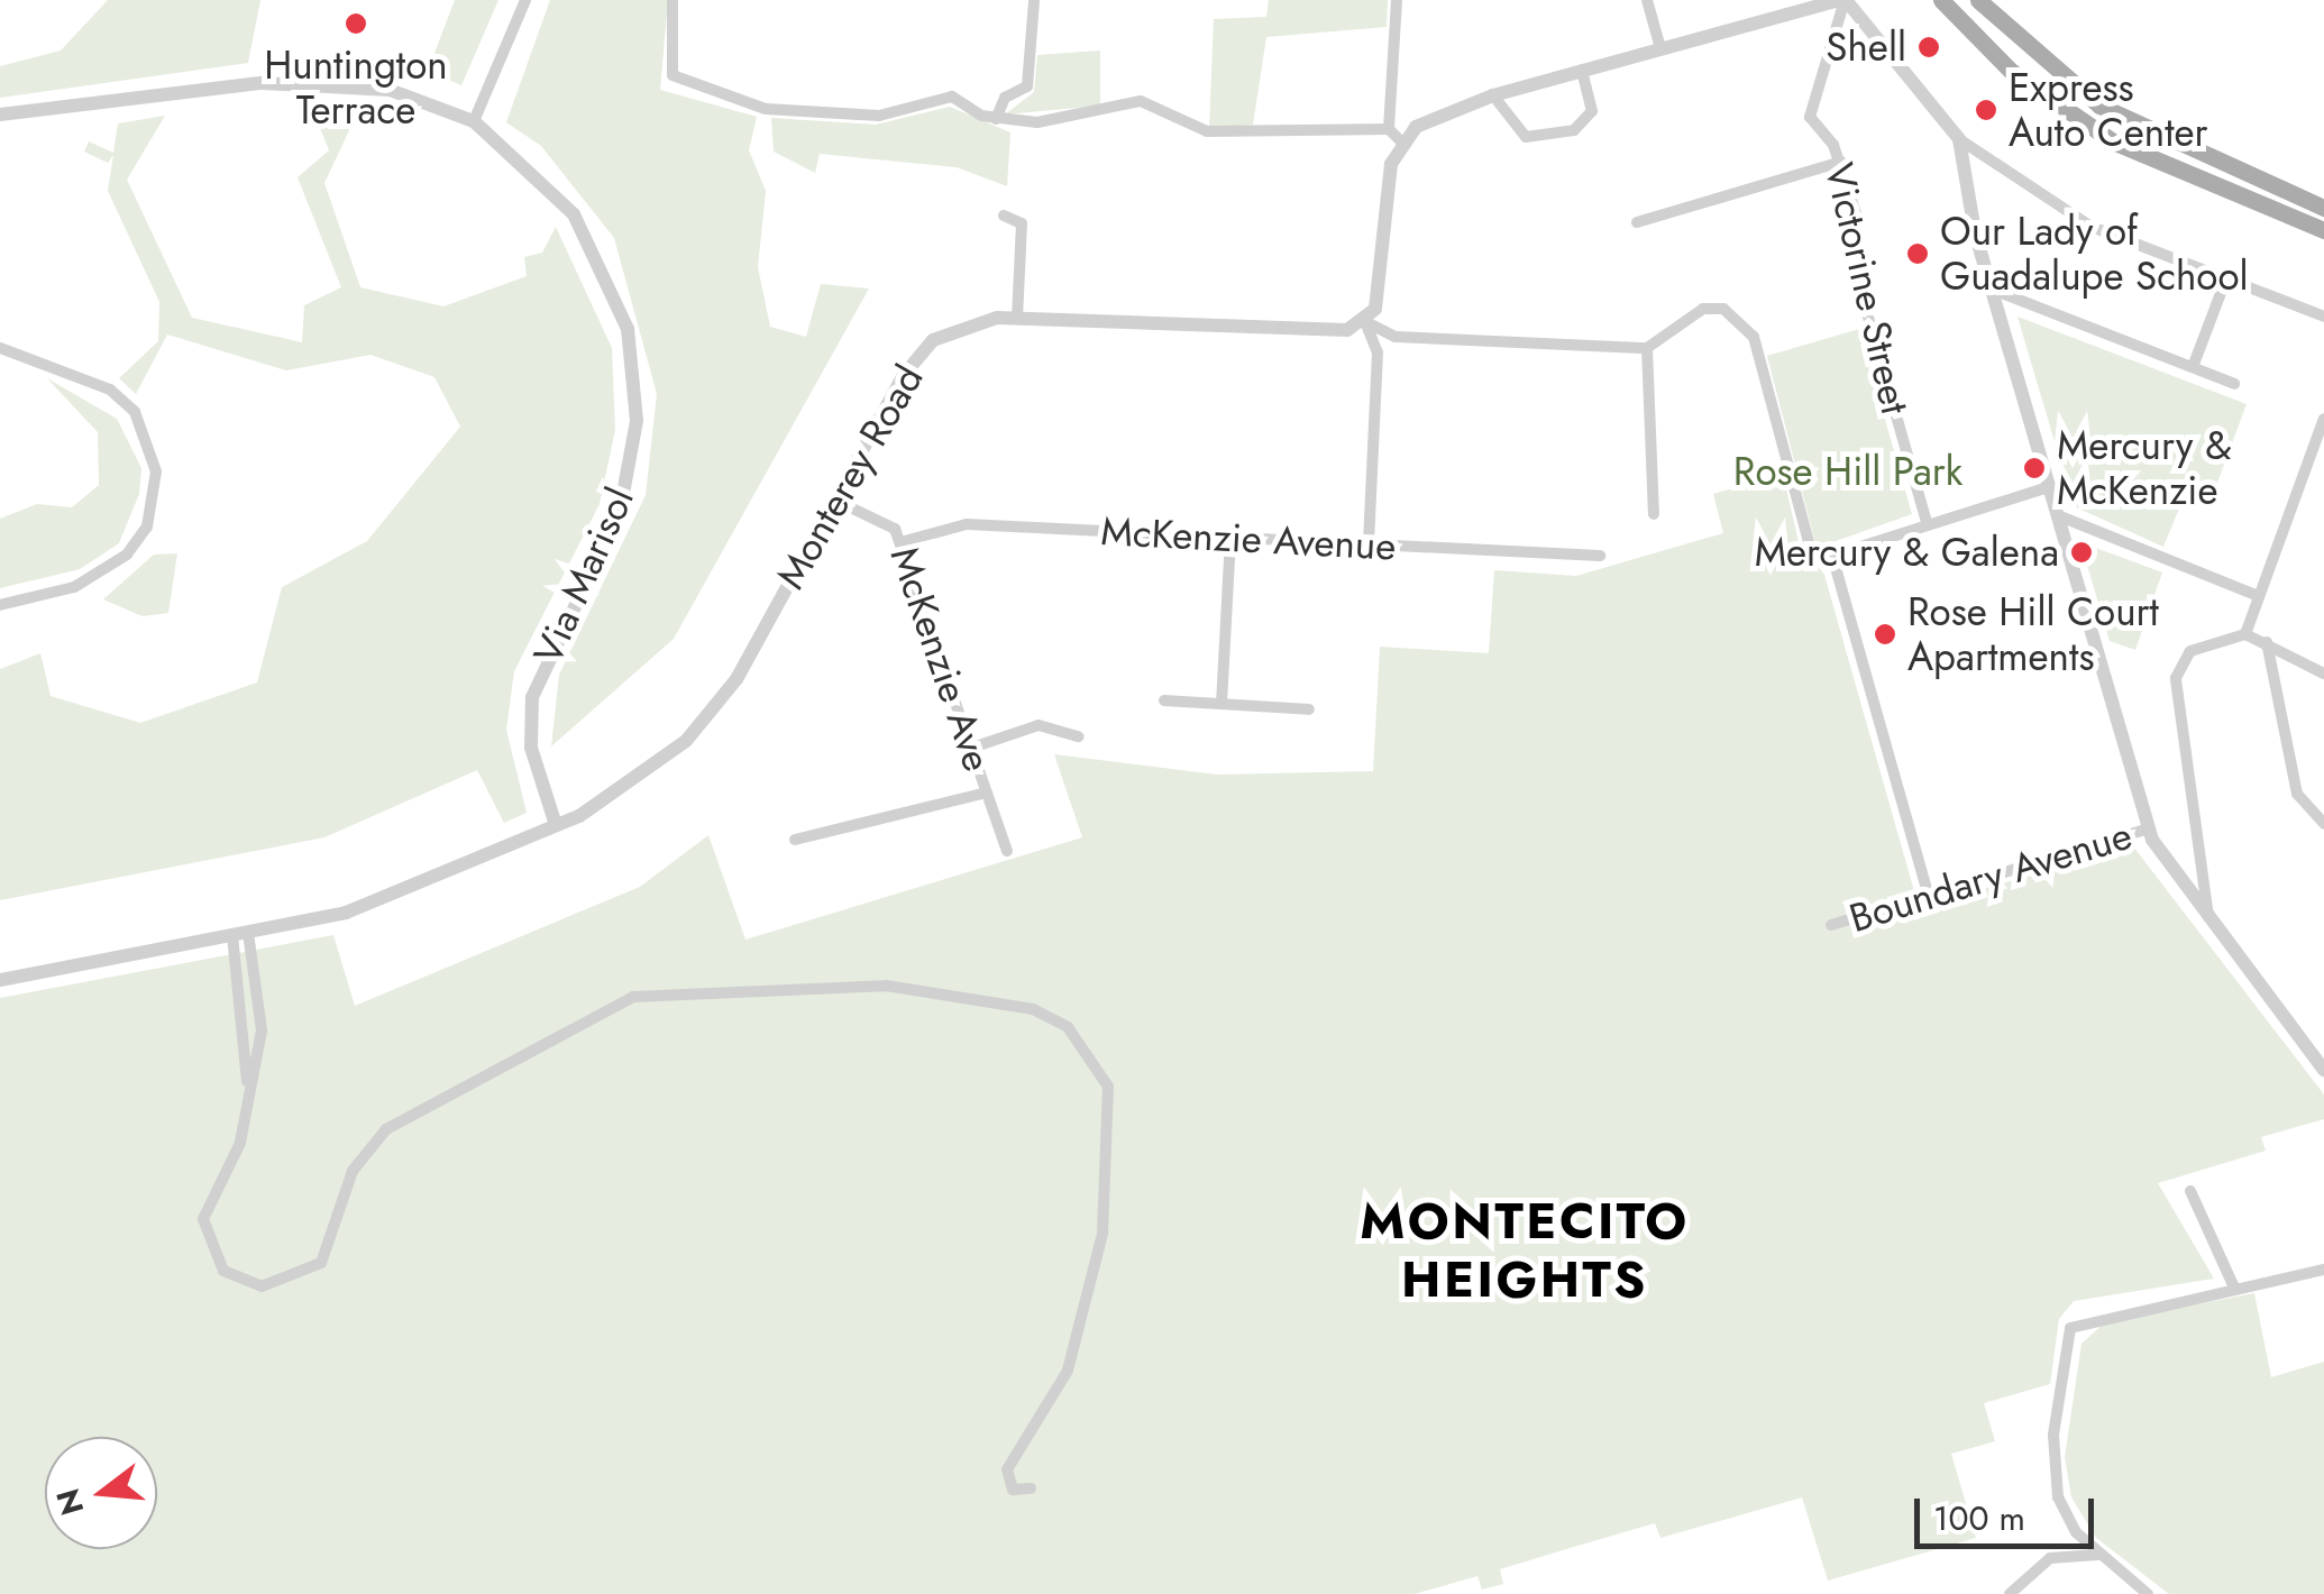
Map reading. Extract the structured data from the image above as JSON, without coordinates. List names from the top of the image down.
{
  "streets": {
    "street": [
      "Victorine Street",
      "Monterey Road",
      "McKenzie Avenue",
      "Via Marisol",
      "McKenzie Ave",
      "Boundary Avenue"
    ]
  },
  "crossings": [
    ["Monterey Road", "Via Marisol"],
    ["Monterey Road", "McKenzie Ave"],
    ["McKenzie Avenue", "McKenzie Ave"]
  ],
  "districts": ["MONTECITO HEIGHTS"],
  "parks": ["Rose Hill Park"],
  "places": [
    "Huntington Terrace",
    "Shell",
    "Express Auto Center",
    "Our Lady of Guadalupe School",
    "Mercury & McKenzie",
    "Mercury & Galena",
    "Rose Hill Court Apartments"
  ],
  "scale_bar": "100 m",
  "north": "left"
}
